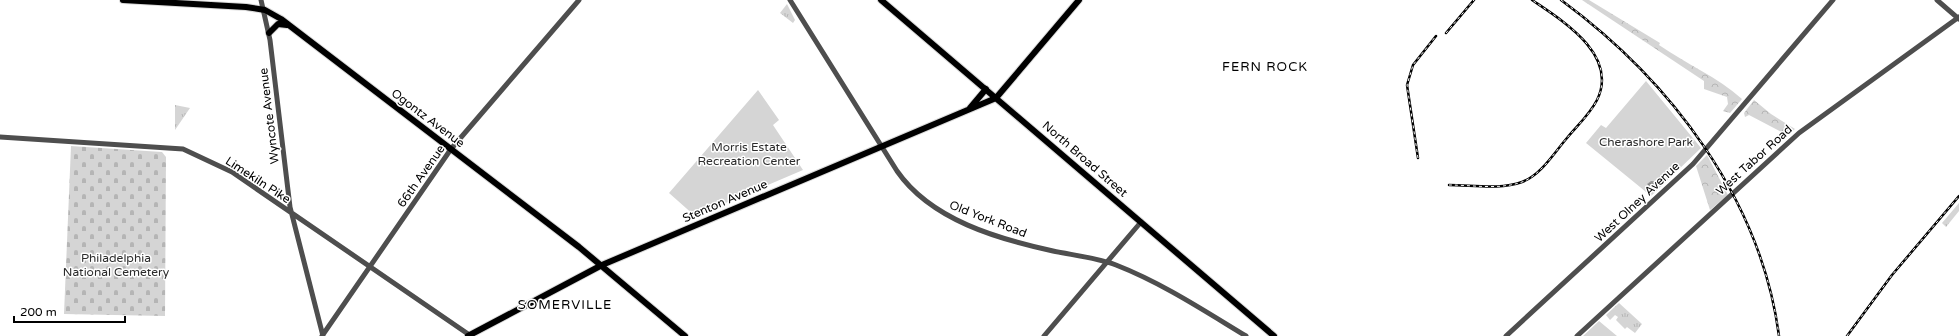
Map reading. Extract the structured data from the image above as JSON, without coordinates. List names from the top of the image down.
{
  "streets": {
    "main road": ["Ogontz Avenue", "North Broad Street", "Stenton Avenue"],
    "street": [
      "Wyncote Avenue",
      "West Tabor Road",
      "66th Avenue",
      "Limekiln Pike",
      "West Olney Avenue",
      "Old York Road"
    ]
  },
  "crossings": [
    ["Wyncote Avenue", "Ogontz Avenue"],
    ["Wyncote Avenue", "66th Avenue"],
    ["Wyncote Avenue", "Limekiln Pike"],
    ["Ogontz Avenue", "66th Avenue"],
    ["Ogontz Avenue", "Stenton Avenue"],
    ["North Broad Street", "Stenton Avenue"],
    ["66th Avenue", "Limekiln Pike"],
    ["Limekiln Pike", "Stenton Avenue"],
    ["Stenton Avenue", "Old York Road"]
  ],
  "districts": ["FERN ROCK", "SOMERVILLE"],
  "parks": ["Cherashore Park", "Morris Estate Recreation Center", "Philadelphia National Cemetery"],
  "scale_bar": "200 m"
}
